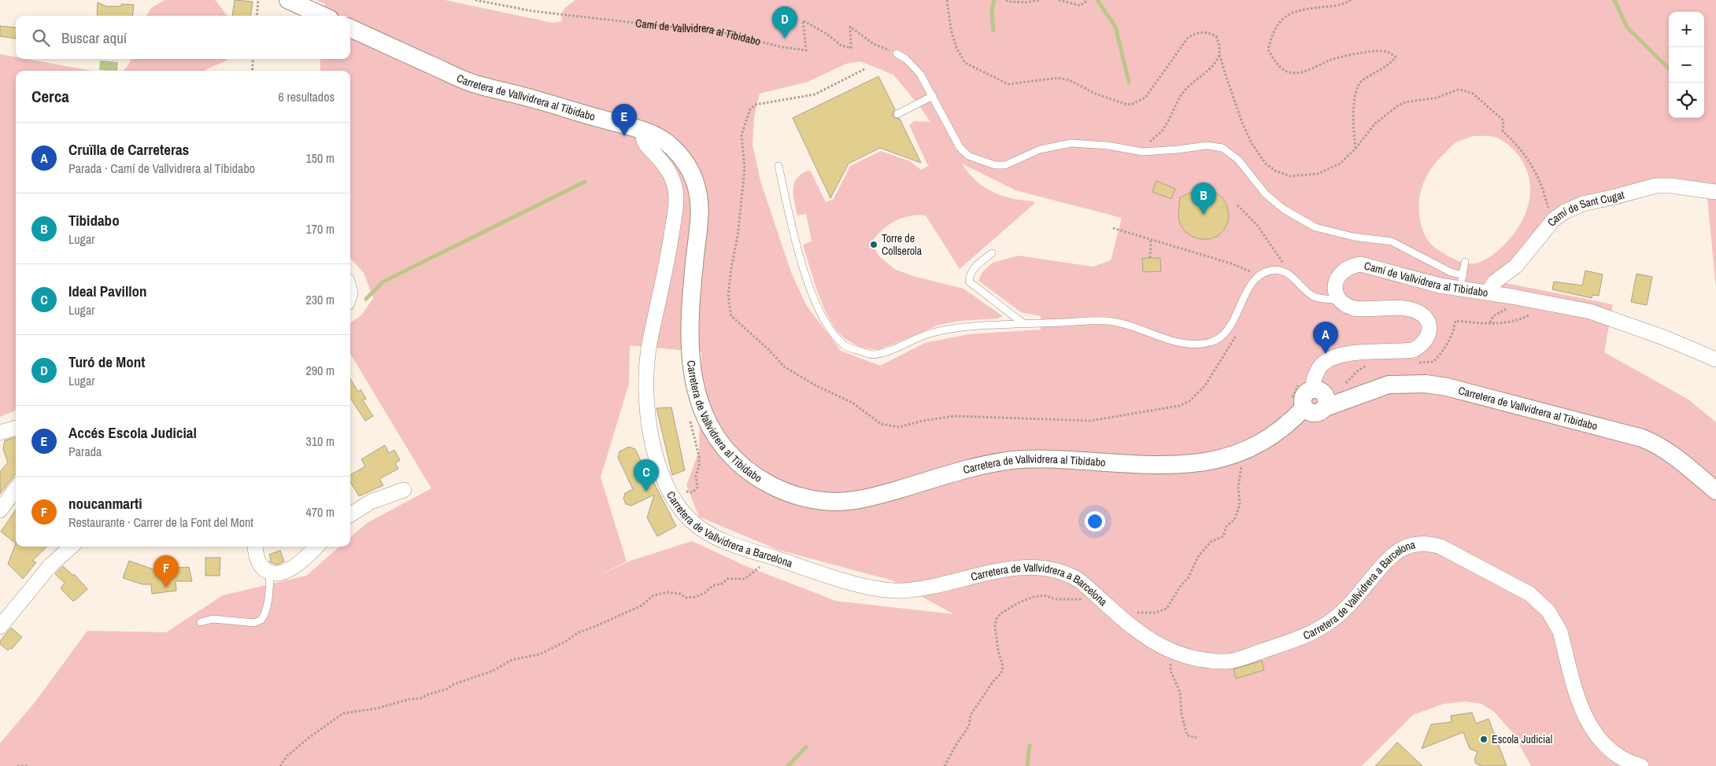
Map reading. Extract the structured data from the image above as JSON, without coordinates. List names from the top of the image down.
{
  "streets": {
    "street": [
      "Camí de Vallvidrera al Tibidabo",
      "Carretera de Vallvidrera al Tibidabo",
      "Camí de Sant Cugat",
      "Carretera de Vallvidrera a Barcelona"
    ]
  },
  "crossings": [
    ["Camí de Vallvidrera al Tibidabo", "Camí de Sant Cugat"],
    ["Carretera de Vallvidrera al Tibidabo", "Carretera de Vallvidrera a Barcelona"]
  ],
  "places": ["Torre de Collserola", "Escola Judicial"],
  "page": {
    "pins": [
      "D",
      "E",
      "B",
      "A",
      "C",
      "F"
    ],
    "map_buttons": ["+", "−"],
    "search": "Buscar aquí",
    "heading": ["Cerca", "6 resultados"],
    "list": [
      {
        "mark": "A",
        "name": "Cruïlla de Carreteras",
        "note": "Parada · Camí de Vallvidrera al Tibidabo",
        "value": "150 m"
      },
      {
        "mark": "B",
        "name": "Tibidabo",
        "note": "Lugar",
        "value": "170 m"
      },
      {
        "mark": "C",
        "name": "Ideal Pavillon",
        "note": "Lugar",
        "value": "230 m"
      },
      {
        "mark": "D",
        "name": "Turó de Mont",
        "note": "Lugar",
        "value": "290 m"
      },
      {
        "mark": "E",
        "name": "Accés Escola Judicial",
        "note": "Parada",
        "value": "310 m"
      },
      {
        "mark": "F",
        "name": "noucanmarti",
        "note": "Restaurante · Carrer de la Font del Mont",
        "value": "470 m"
      }
    ]
  }
}
